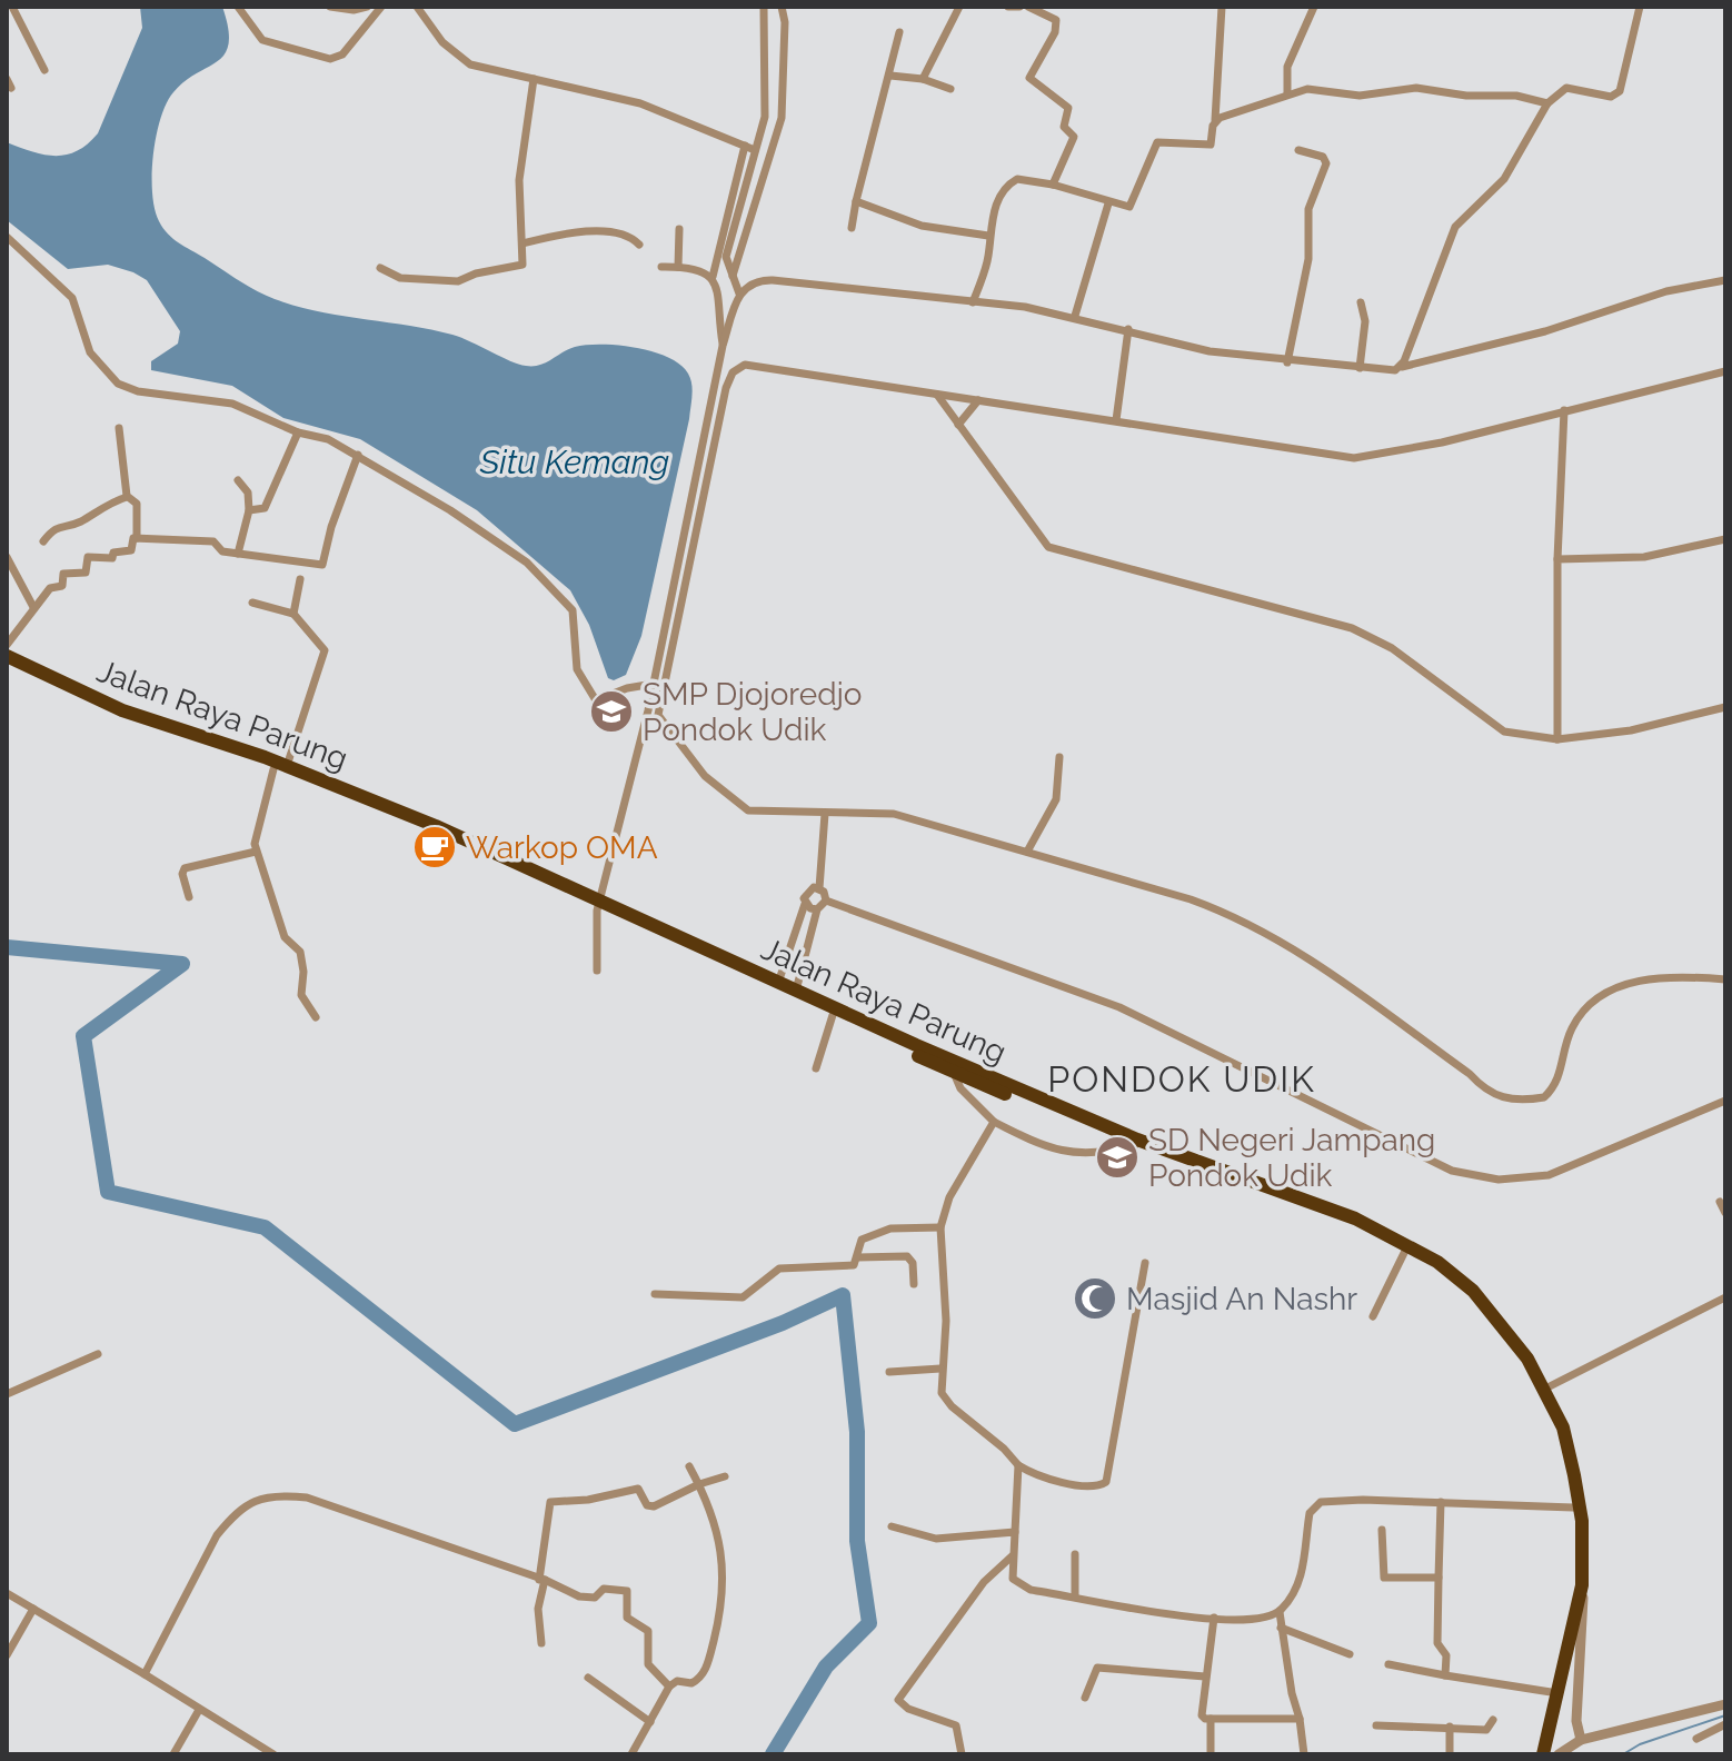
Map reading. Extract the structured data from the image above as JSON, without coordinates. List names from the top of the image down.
{
  "streets": {
    "highway": ["Jalan Raya Parung"]
  },
  "districts": ["PONDOK UDIK"],
  "water": ["Situ Kemang"],
  "places": {
    "school or university": ["SMP Djojoredjo Pondok Udik", "SD Negeri Jampang Pondok Udik"],
    "cafe": ["Warkop OMA"],
    "mosque": ["Masjid An Nashr"]
  }
}
